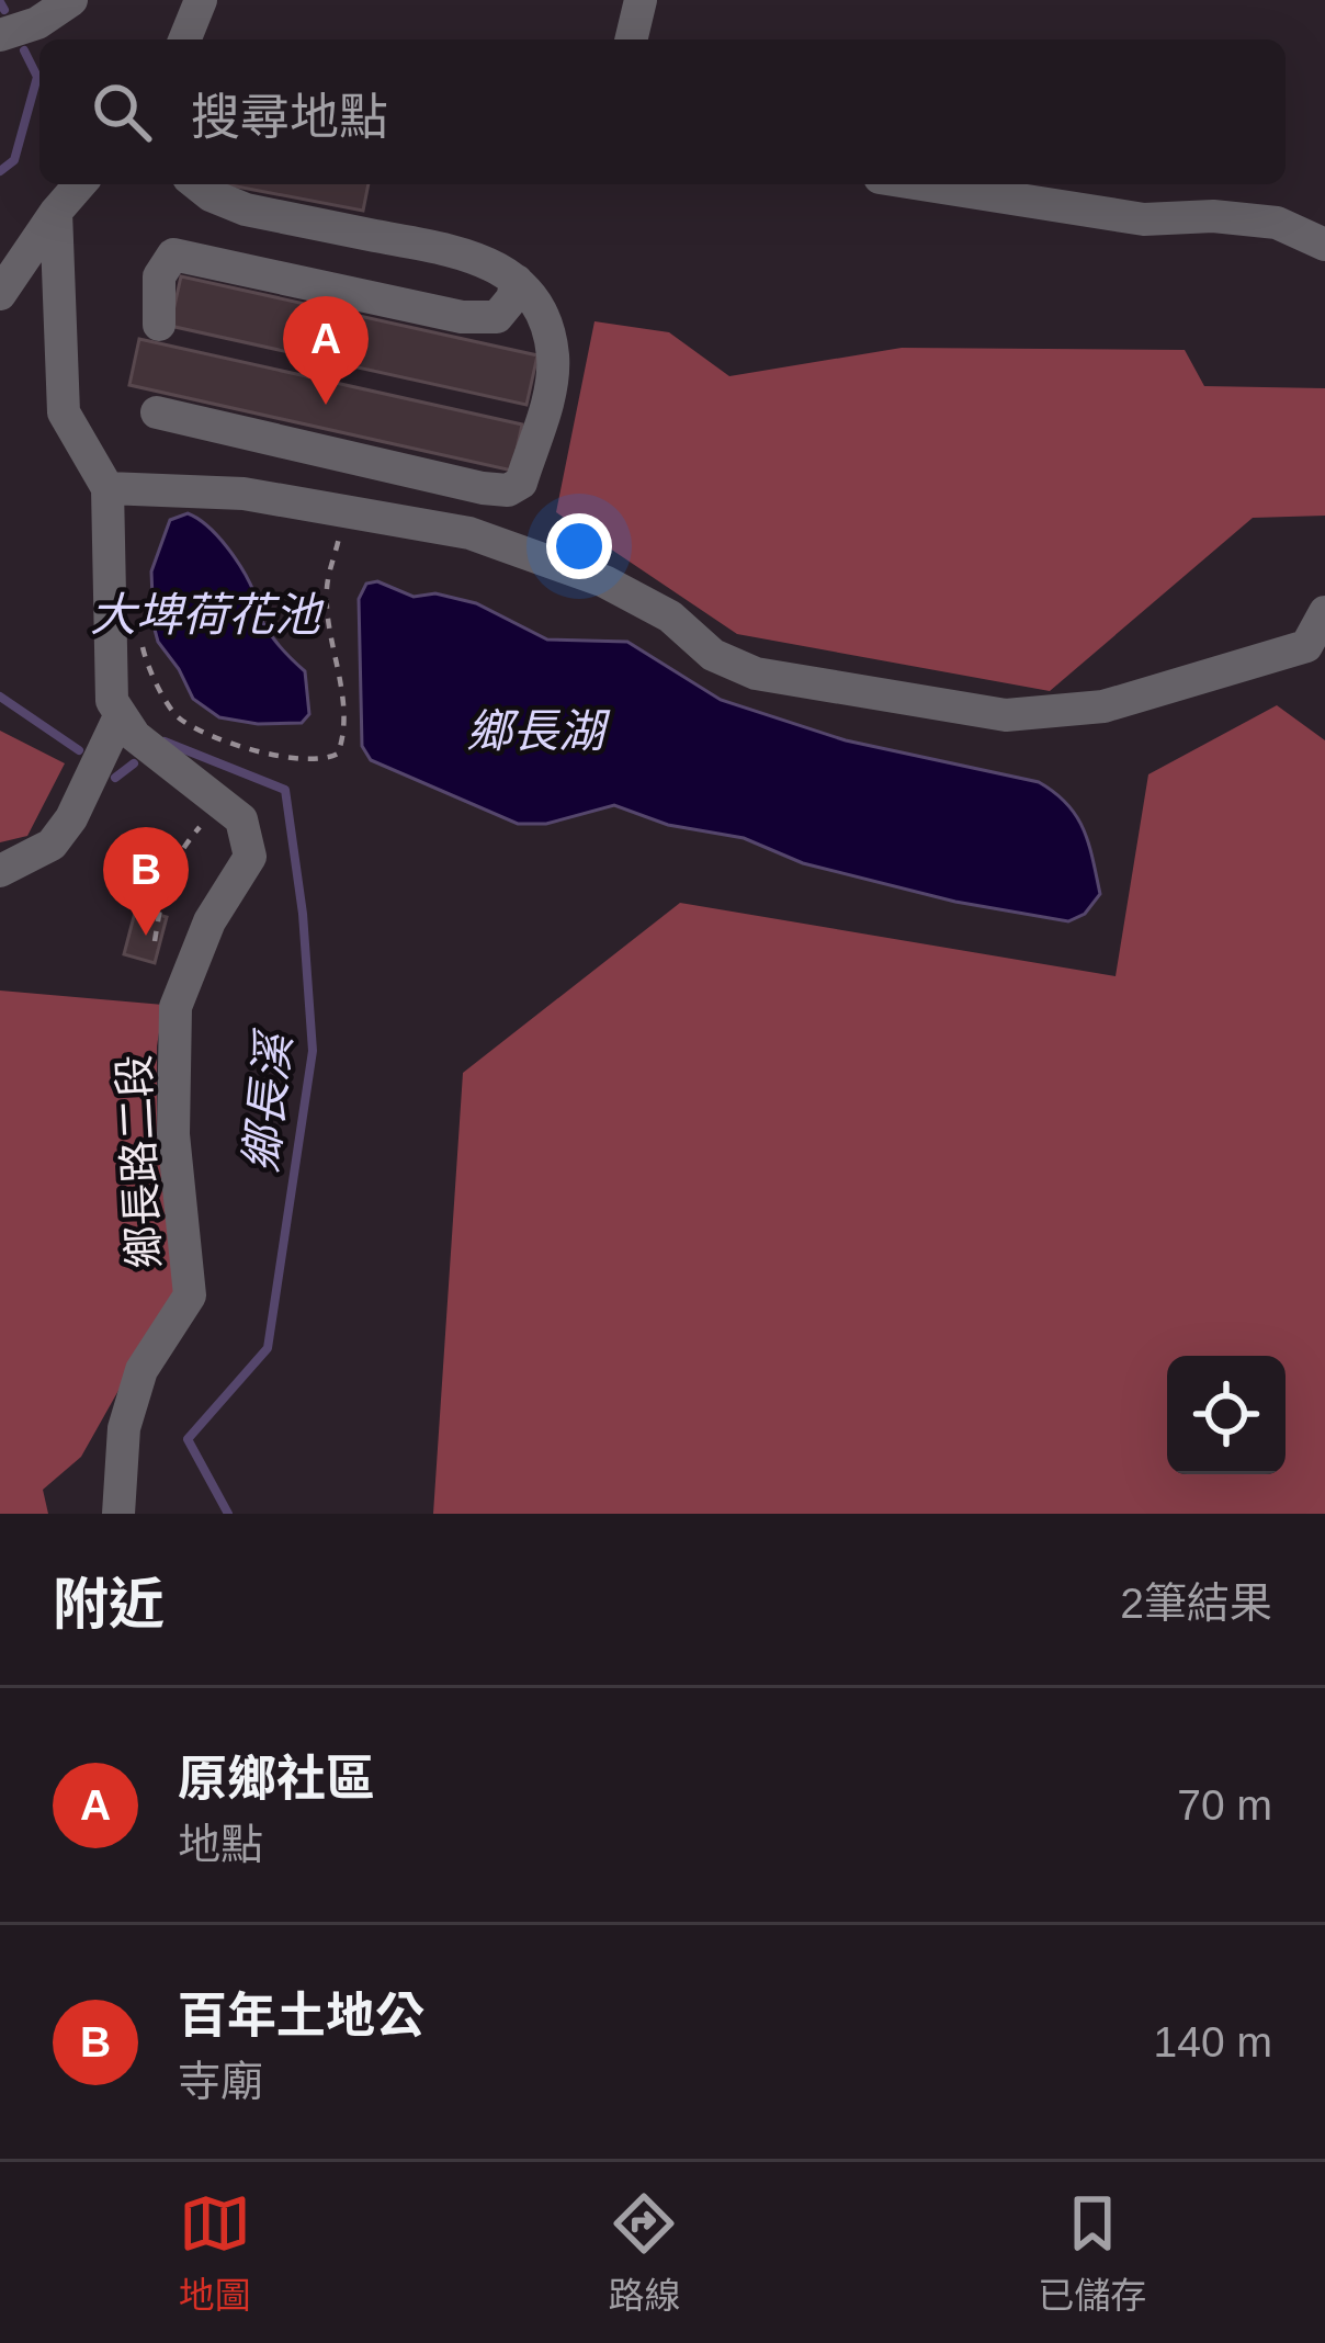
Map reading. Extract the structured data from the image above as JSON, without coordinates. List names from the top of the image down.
{
  "streets": {
    "lane": ["鄉長路二段"]
  },
  "water": ["大埤荷花池", "鄉長湖", "鄉長溪"],
  "page": {
    "search": "搜尋地點",
    "pins": ["A", "B"],
    "heading": ["附近", "2筆結果"],
    "list": [
      {
        "mark": "A",
        "name": "原鄉社區",
        "note": "地點",
        "value": "70 m"
      },
      {
        "mark": "B",
        "name": "百年土地公",
        "note": "寺廟",
        "value": "140 m"
      }
    ],
    "nav": ["地圖", "路線", "已儲存"]
  }
}
